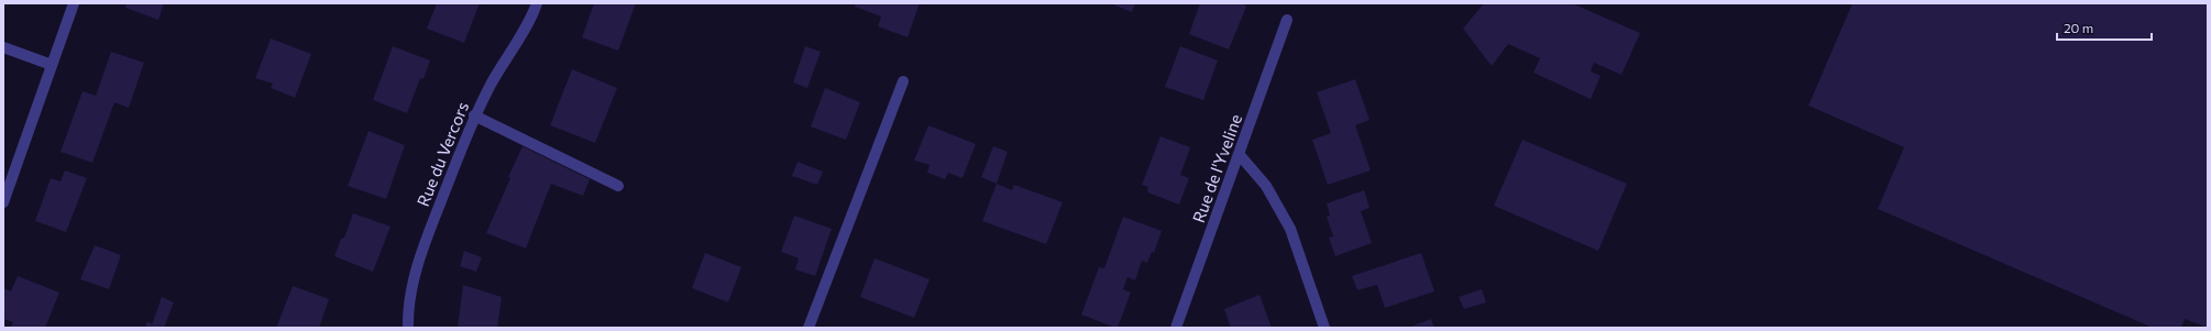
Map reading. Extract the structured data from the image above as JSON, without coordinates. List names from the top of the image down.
{
  "streets": {
    "street": ["Rue du Vercors", "Rue de l'Yveline"]
  },
  "scale_bar": "20 m"
}
